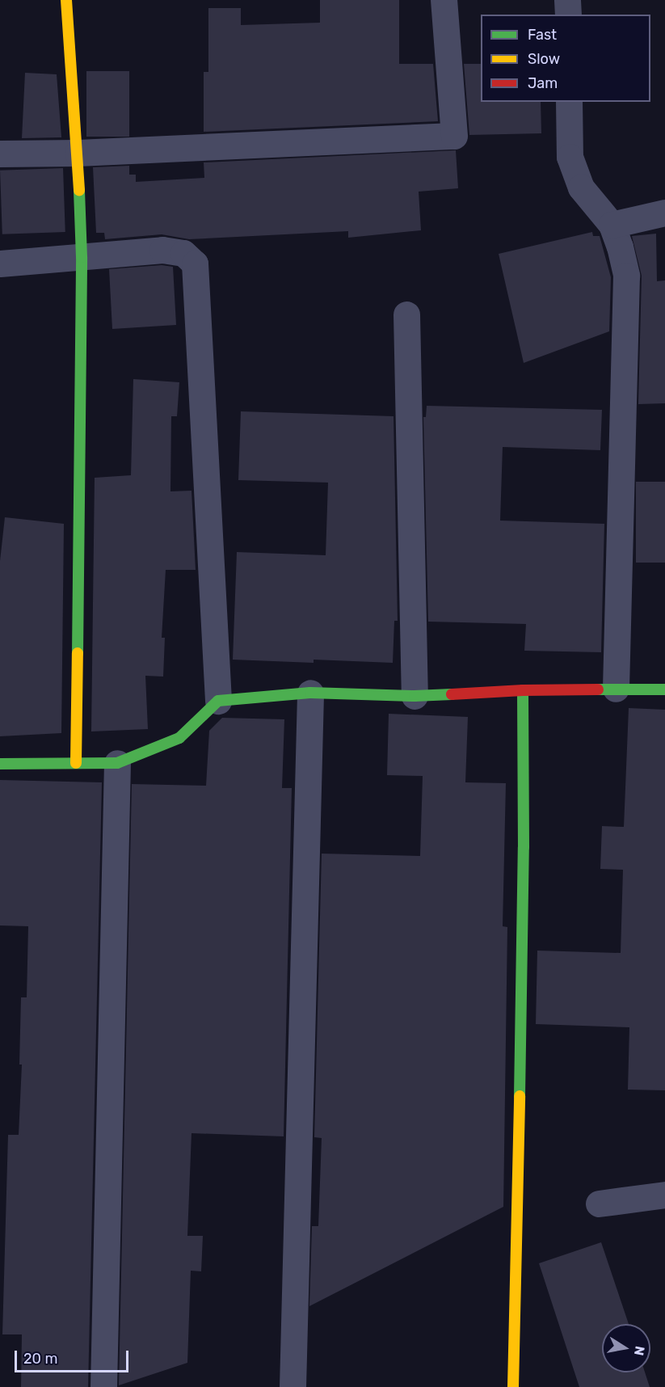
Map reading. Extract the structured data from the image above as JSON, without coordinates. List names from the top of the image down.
{
  "legend": ["Fast", "Slow", "Jam"],
  "scale_bar": "20 m",
  "north": "right"
}
